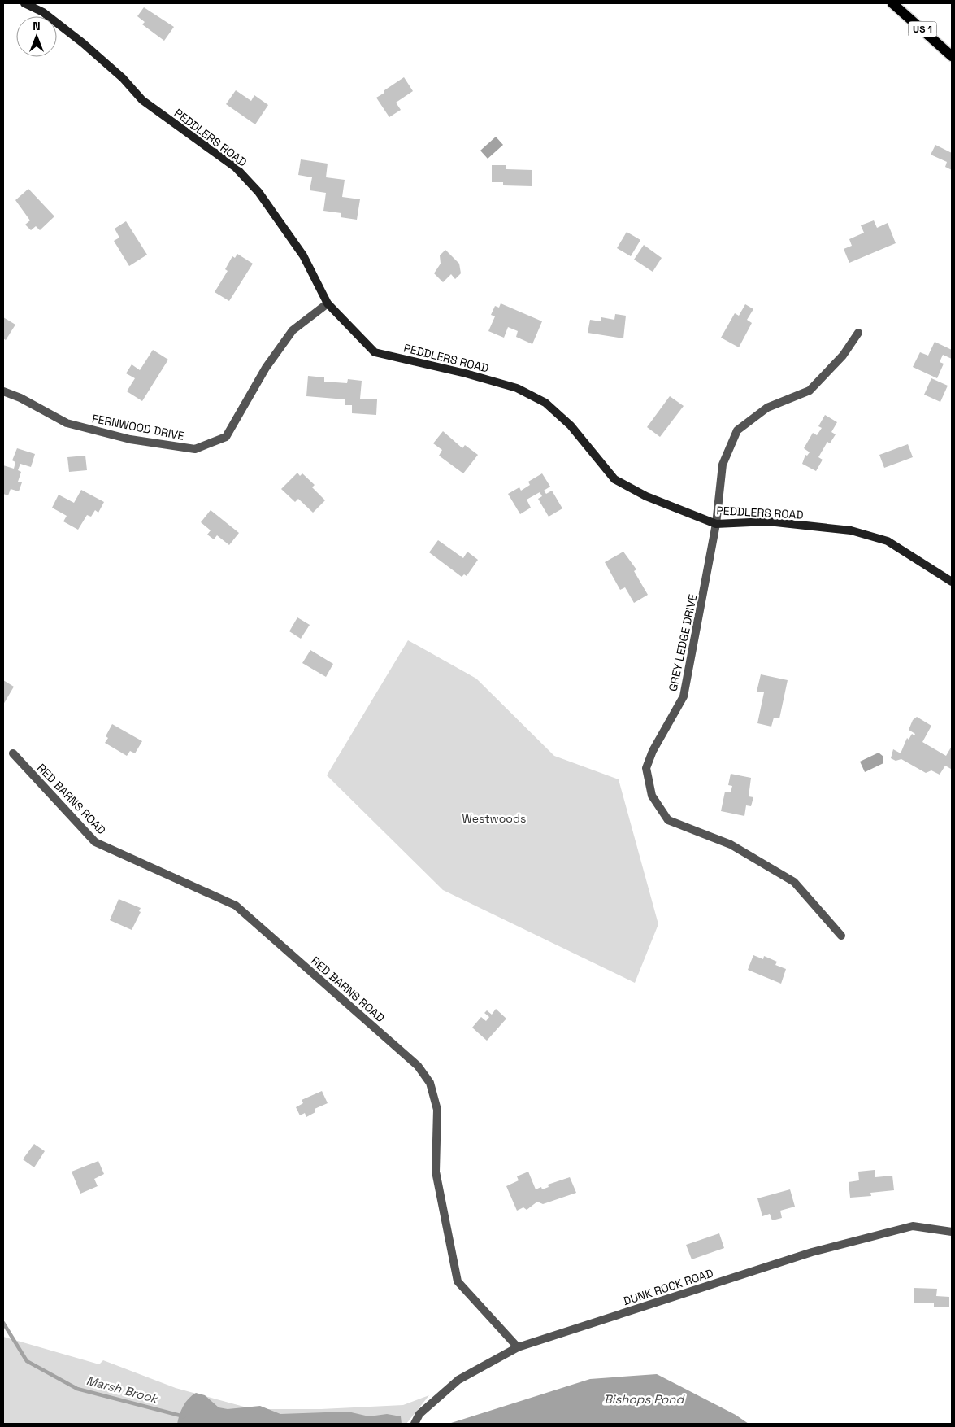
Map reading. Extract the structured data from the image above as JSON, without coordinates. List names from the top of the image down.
{
  "streets": {
    "main road": ["US 1"],
    "street": [
      "PEDDLERS ROAD",
      "FERNWOOD DRIVE",
      "GREY LEDGE DRIVE",
      "RED BARNS ROAD",
      "DUNK ROCK ROAD"
    ]
  },
  "crossings": [
    ["PEDDLERS ROAD", "FERNWOOD DRIVE"],
    ["PEDDLERS ROAD", "GREY LEDGE DRIVE"],
    ["RED BARNS ROAD", "DUNK ROCK ROAD"]
  ],
  "water": ["Marsh Brook", "Bishops Pond"],
  "parks": ["Westwoods"],
  "north": "top"
}
